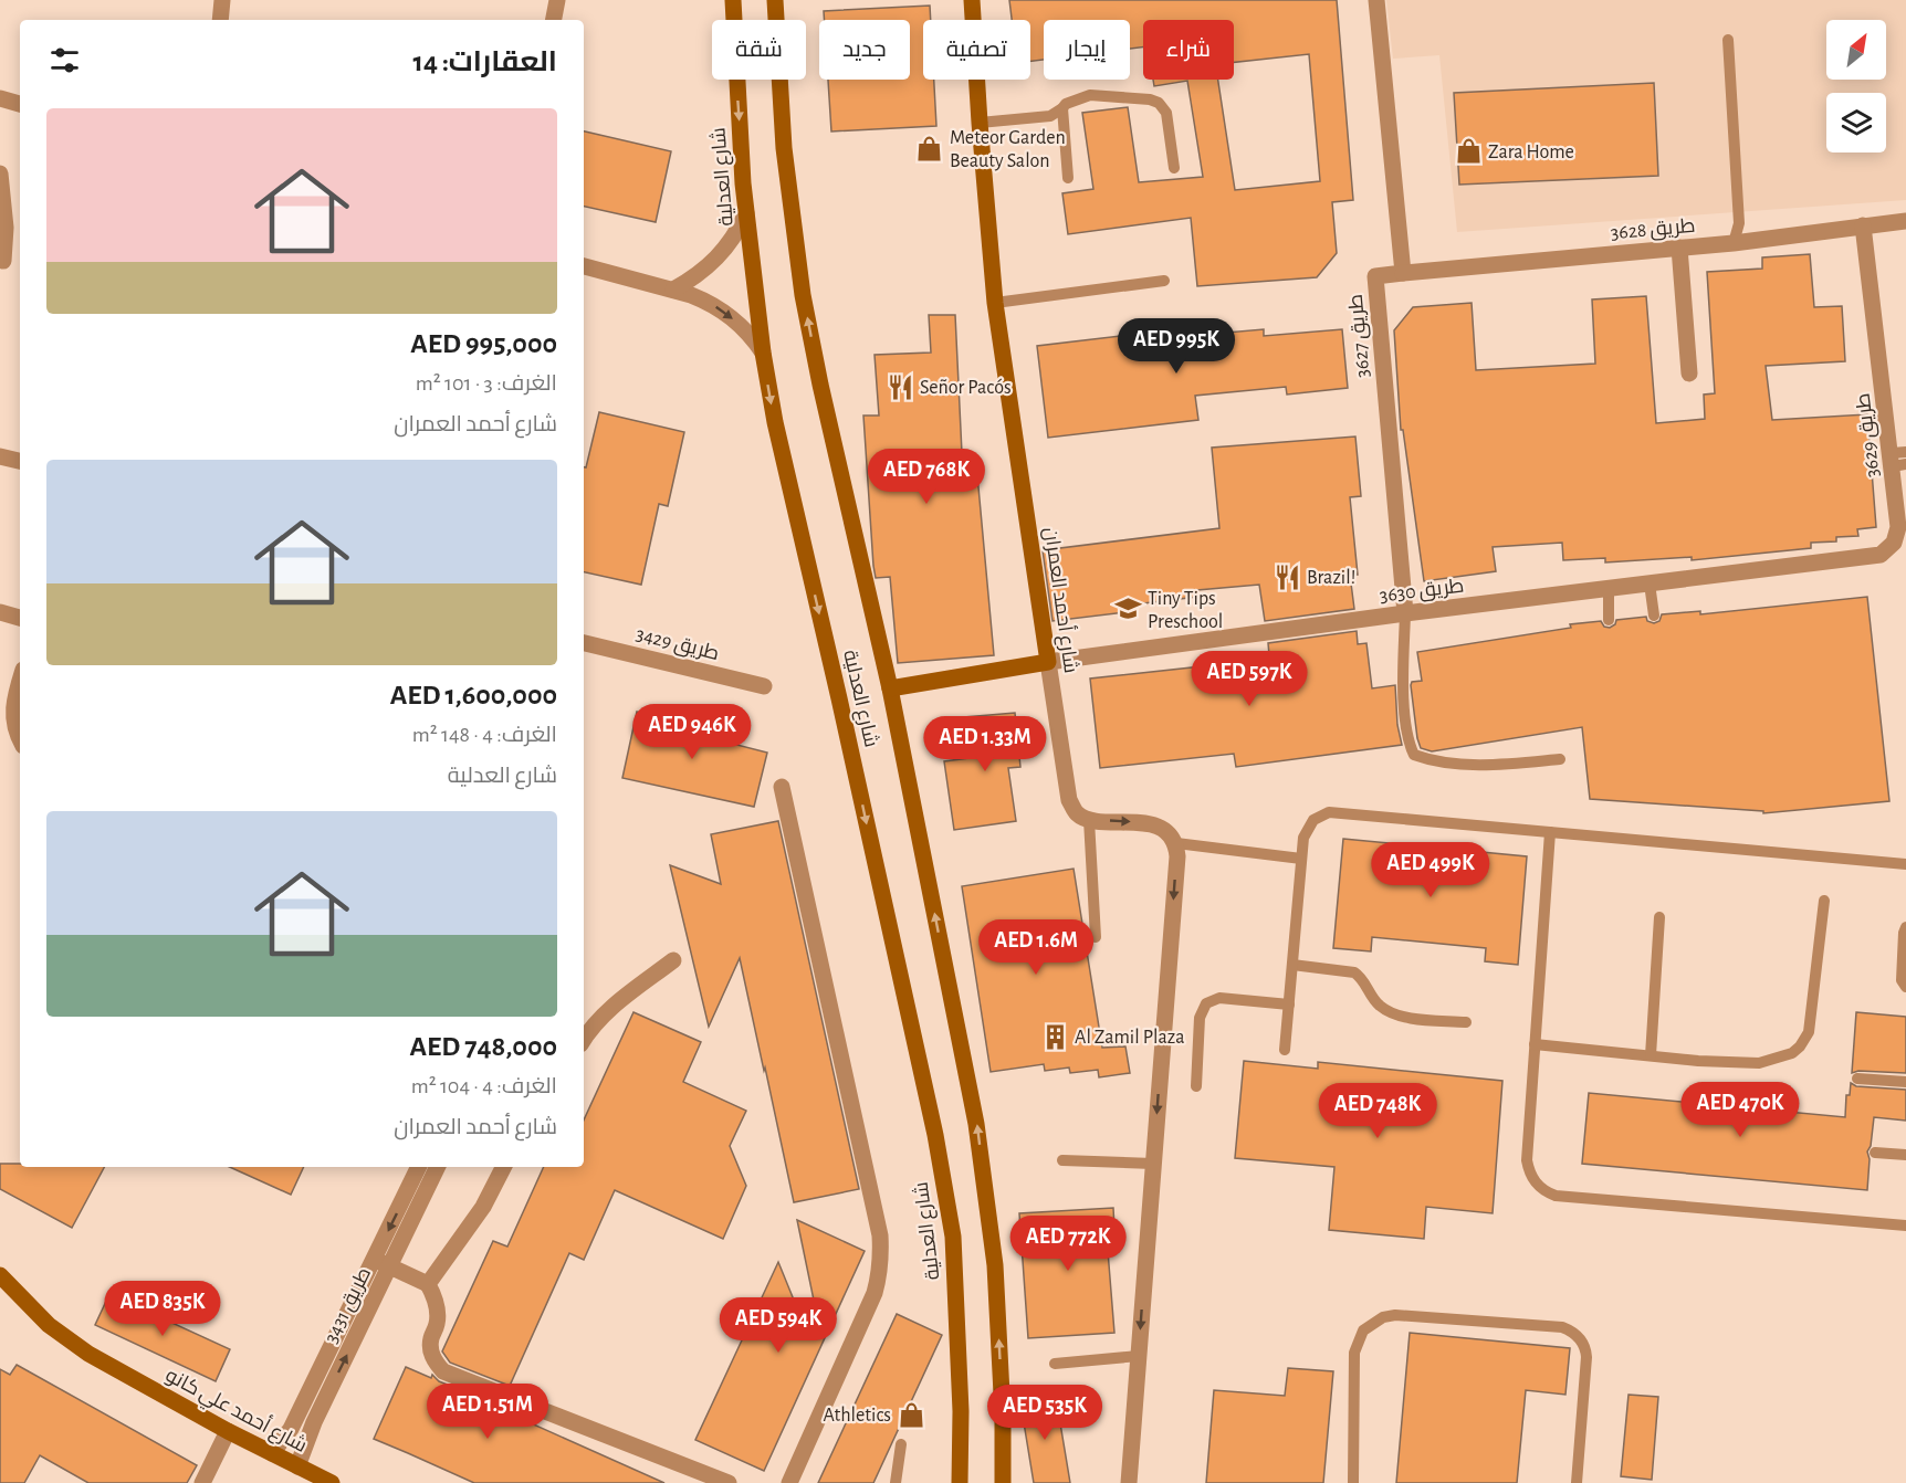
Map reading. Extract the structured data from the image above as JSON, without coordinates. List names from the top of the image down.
{
  "streets": {
    "main road": [
      "شارع العدلية",
      "طريق 3630",
      "شارع أحمد العمران",
      "شارع أحمد علي كانو"
    ],
    "street": [
      "طريق 3628",
      "طريق 3627",
      "طريق 3629",
      "طريق 3429",
      "طريق 3431"
    ]
  },
  "crossings": [
    ["شارع العدلية", "طريق 3630"],
    ["طريق 3628", "طريق 3627"],
    ["طريق 3628", "طريق 3629"],
    ["طريق 3627", "طريق 3630"],
    ["طريق 3629", "طريق 3630"],
    ["طريق 3630", "شارع أحمد العمران"],
    ["طريق 3431", "شارع أحمد علي كانو"]
  ],
  "places": {
    "shop": ["Meteor Garden Beauty Salon", "Zara Home", "Athletics"],
    "restaurant": ["Señor Pacós", "Brazil!"],
    "school or university": ["Tiny Tips Preschool"],
    "building": ["Al Zamil Plaza"]
  },
  "north": "top right",
  "page": {
    "chip": [
      "شراء",
      "إيجار",
      "تصفية",
      "جديد",
      "شقة"
    ],
    "heading": "العقارات: 14",
    "list": [
      {
        "name": "AED 995,000",
        "note": "الغرف: 3 · 101 m² · شارع أحمد العمران"
      },
      {
        "name": "AED 1,600,000",
        "note": "الغرف: 4 · 148 m² · شارع العدلية"
      },
      {
        "name": "AED 748,000",
        "note": "الغرف: 4 · 104 m² · شارع أحمد العمران"
      }
    ],
    "price": [
      "AED 995K",
      "AED 768K",
      "AED 597K",
      "AED 946K",
      "AED 1.33M",
      "AED 499K",
      "AED 1.6M",
      "AED 470K",
      "AED 748K",
      "AED 772K",
      "AED 835K",
      "AED 594K",
      "AED 1.51M",
      "AED 535K"
    ]
  }
}
